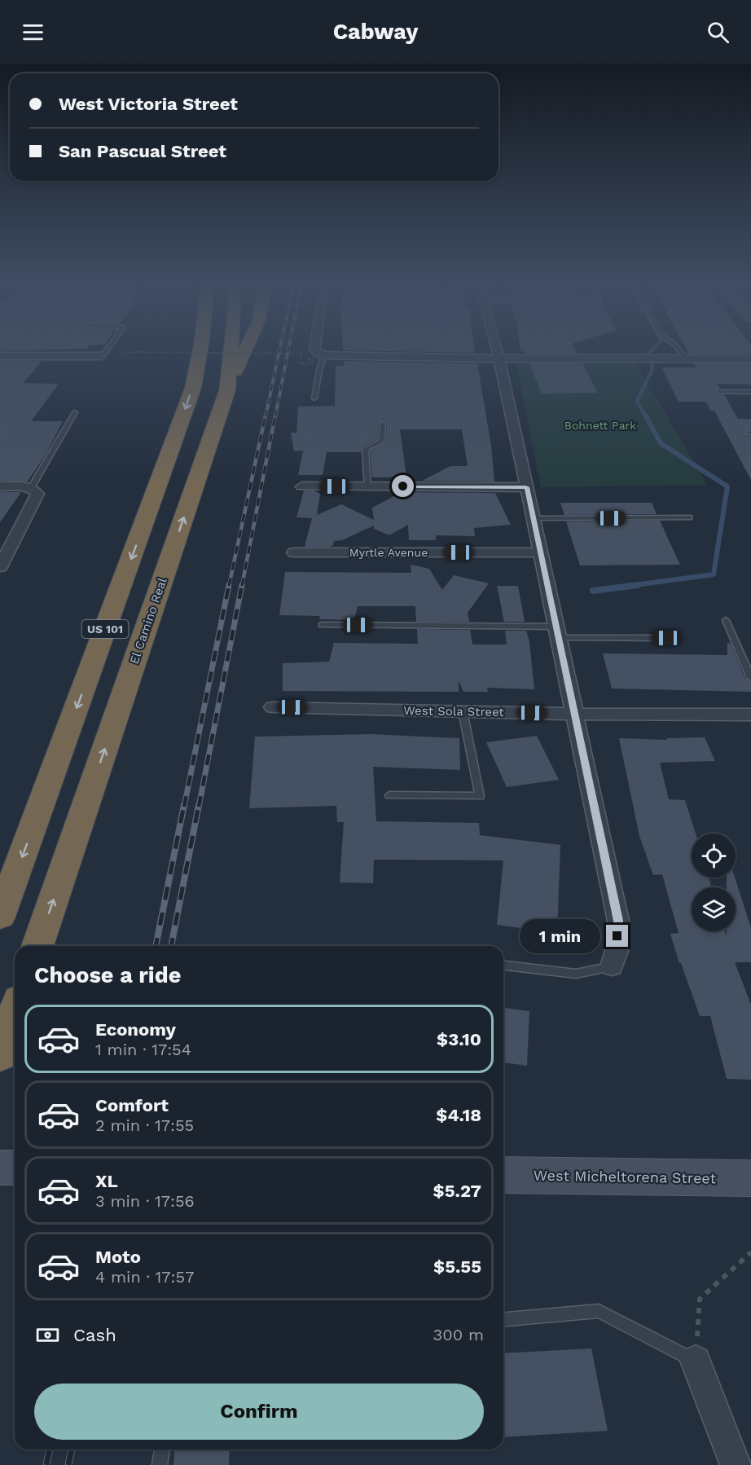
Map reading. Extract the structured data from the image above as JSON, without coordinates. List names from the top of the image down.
{
  "streets": {
    "highway": ["El Camino Real", "US 101"],
    "street": ["Myrtle Avenue", "West Sola Street", "West Micheltorena Street"]
  },
  "parks": ["Bohnett Park"],
  "page": {
    "header": "Cabway",
    "banner": ["West Victoria Street", "San Pascual Street"],
    "bubble": "1 min",
    "heading": "Choose a ride",
    "list": [
      {
        "name": "Economy",
        "note": "1 min · 17:54",
        "value": "$3.10"
      },
      {
        "name": "Comfort",
        "note": "2 min · 17:55",
        "value": "$4.18"
      },
      {
        "name": "XL",
        "note": "3 min · 17:56",
        "value": "$5.27"
      },
      {
        "name": "Moto",
        "note": "4 min · 17:57",
        "value": "$5.55"
      }
    ],
    "pay": ["Cash", "300 m"],
    "buttons": "Confirm"
  }
}
